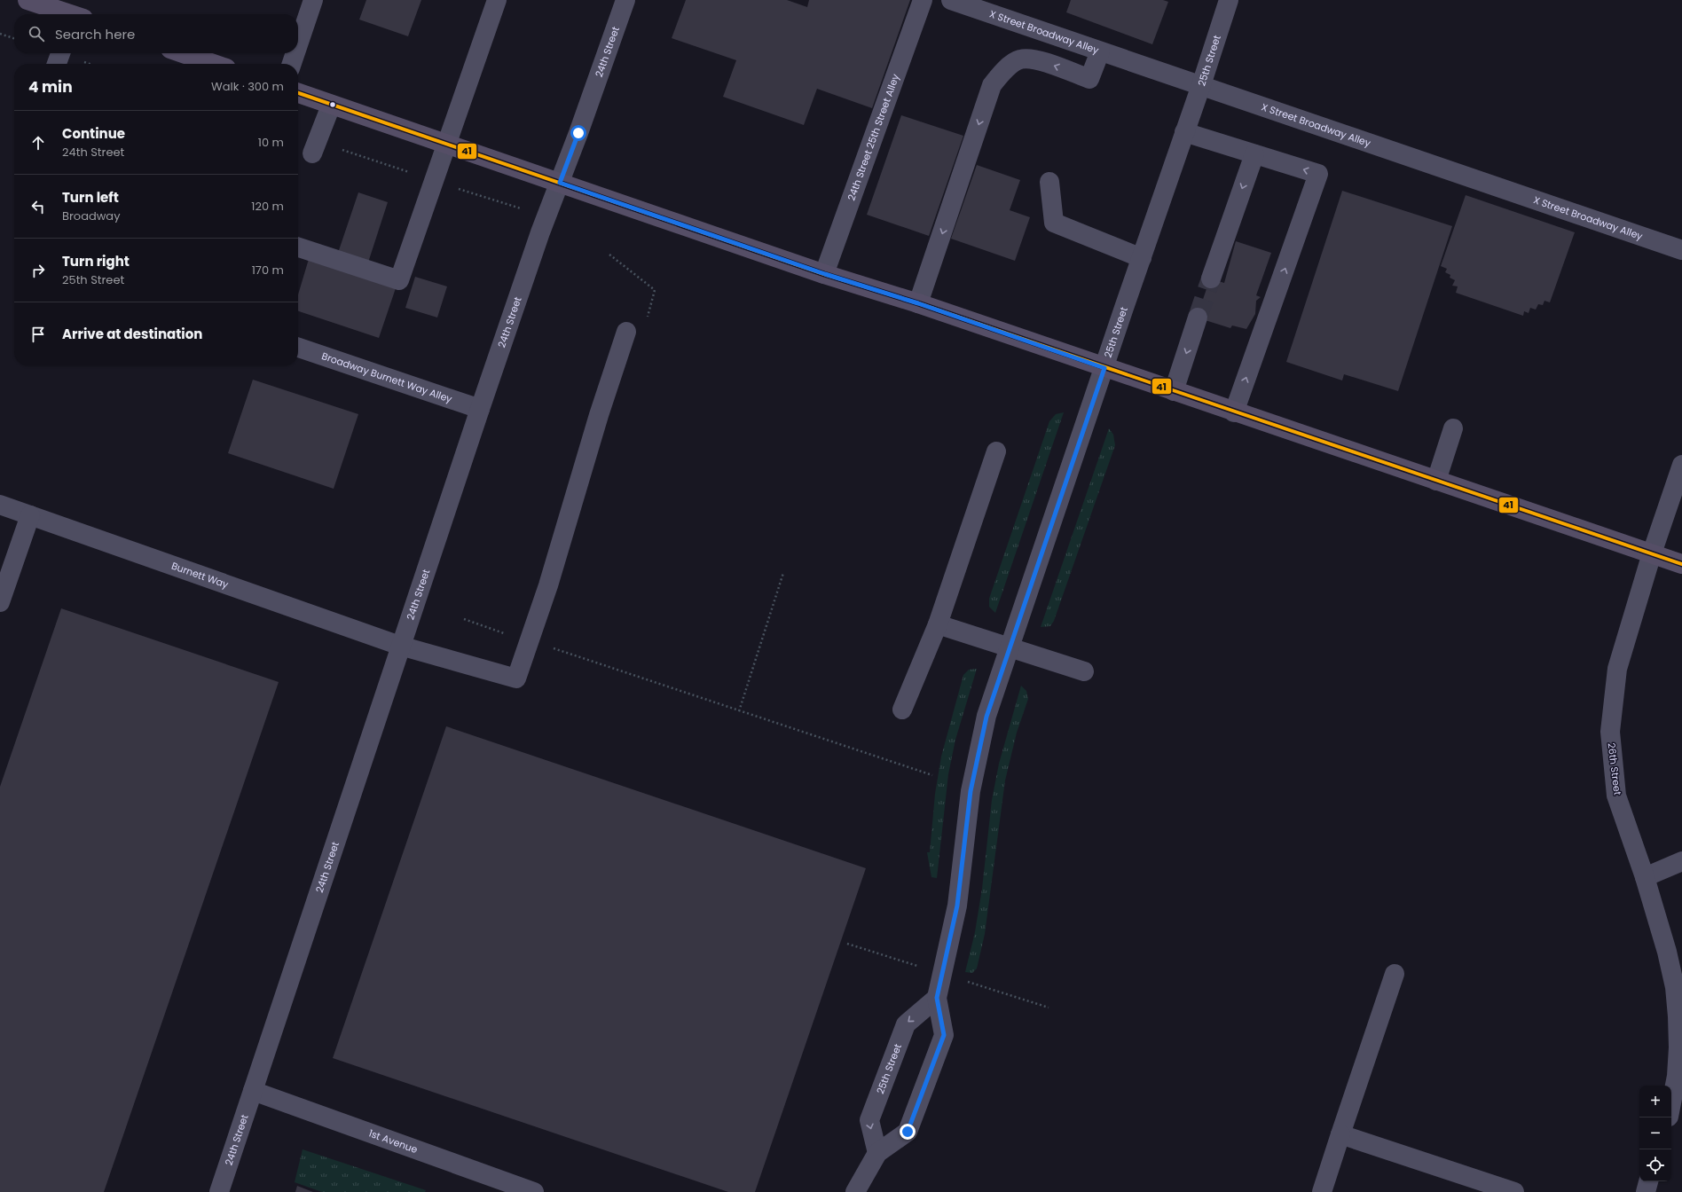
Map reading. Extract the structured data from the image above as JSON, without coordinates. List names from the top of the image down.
{
  "streets": {
    "street": [
      "X Street Broadway Alley",
      "24th Street",
      "25th Street",
      "24th Street 25th Street Alley",
      "Broadway Burnett Way Alley",
      "Burnett Way",
      "26th Street",
      "1st Avenue"
    ]
  },
  "crossings": [
    ["X Street Broadway Alley", "25th Street"],
    ["24th Street", "Broadway Burnett Way Alley"],
    ["24th Street", "Burnett Way"],
    ["24th Street", "1st Avenue"]
  ],
  "lines": ["transit line 41"],
  "page": {
    "search": "Search here",
    "heading": ["4 min", "Walk · 300 m"],
    "list": [
      ["Continue", "24th Street", "10 m"],
      ["Turn left", "Broadway", "120 m"],
      ["Turn right", "25th Street", "170 m"],
      "Arrive at destination"
    ],
    "map_buttons": ["+", "−"]
  }
}
